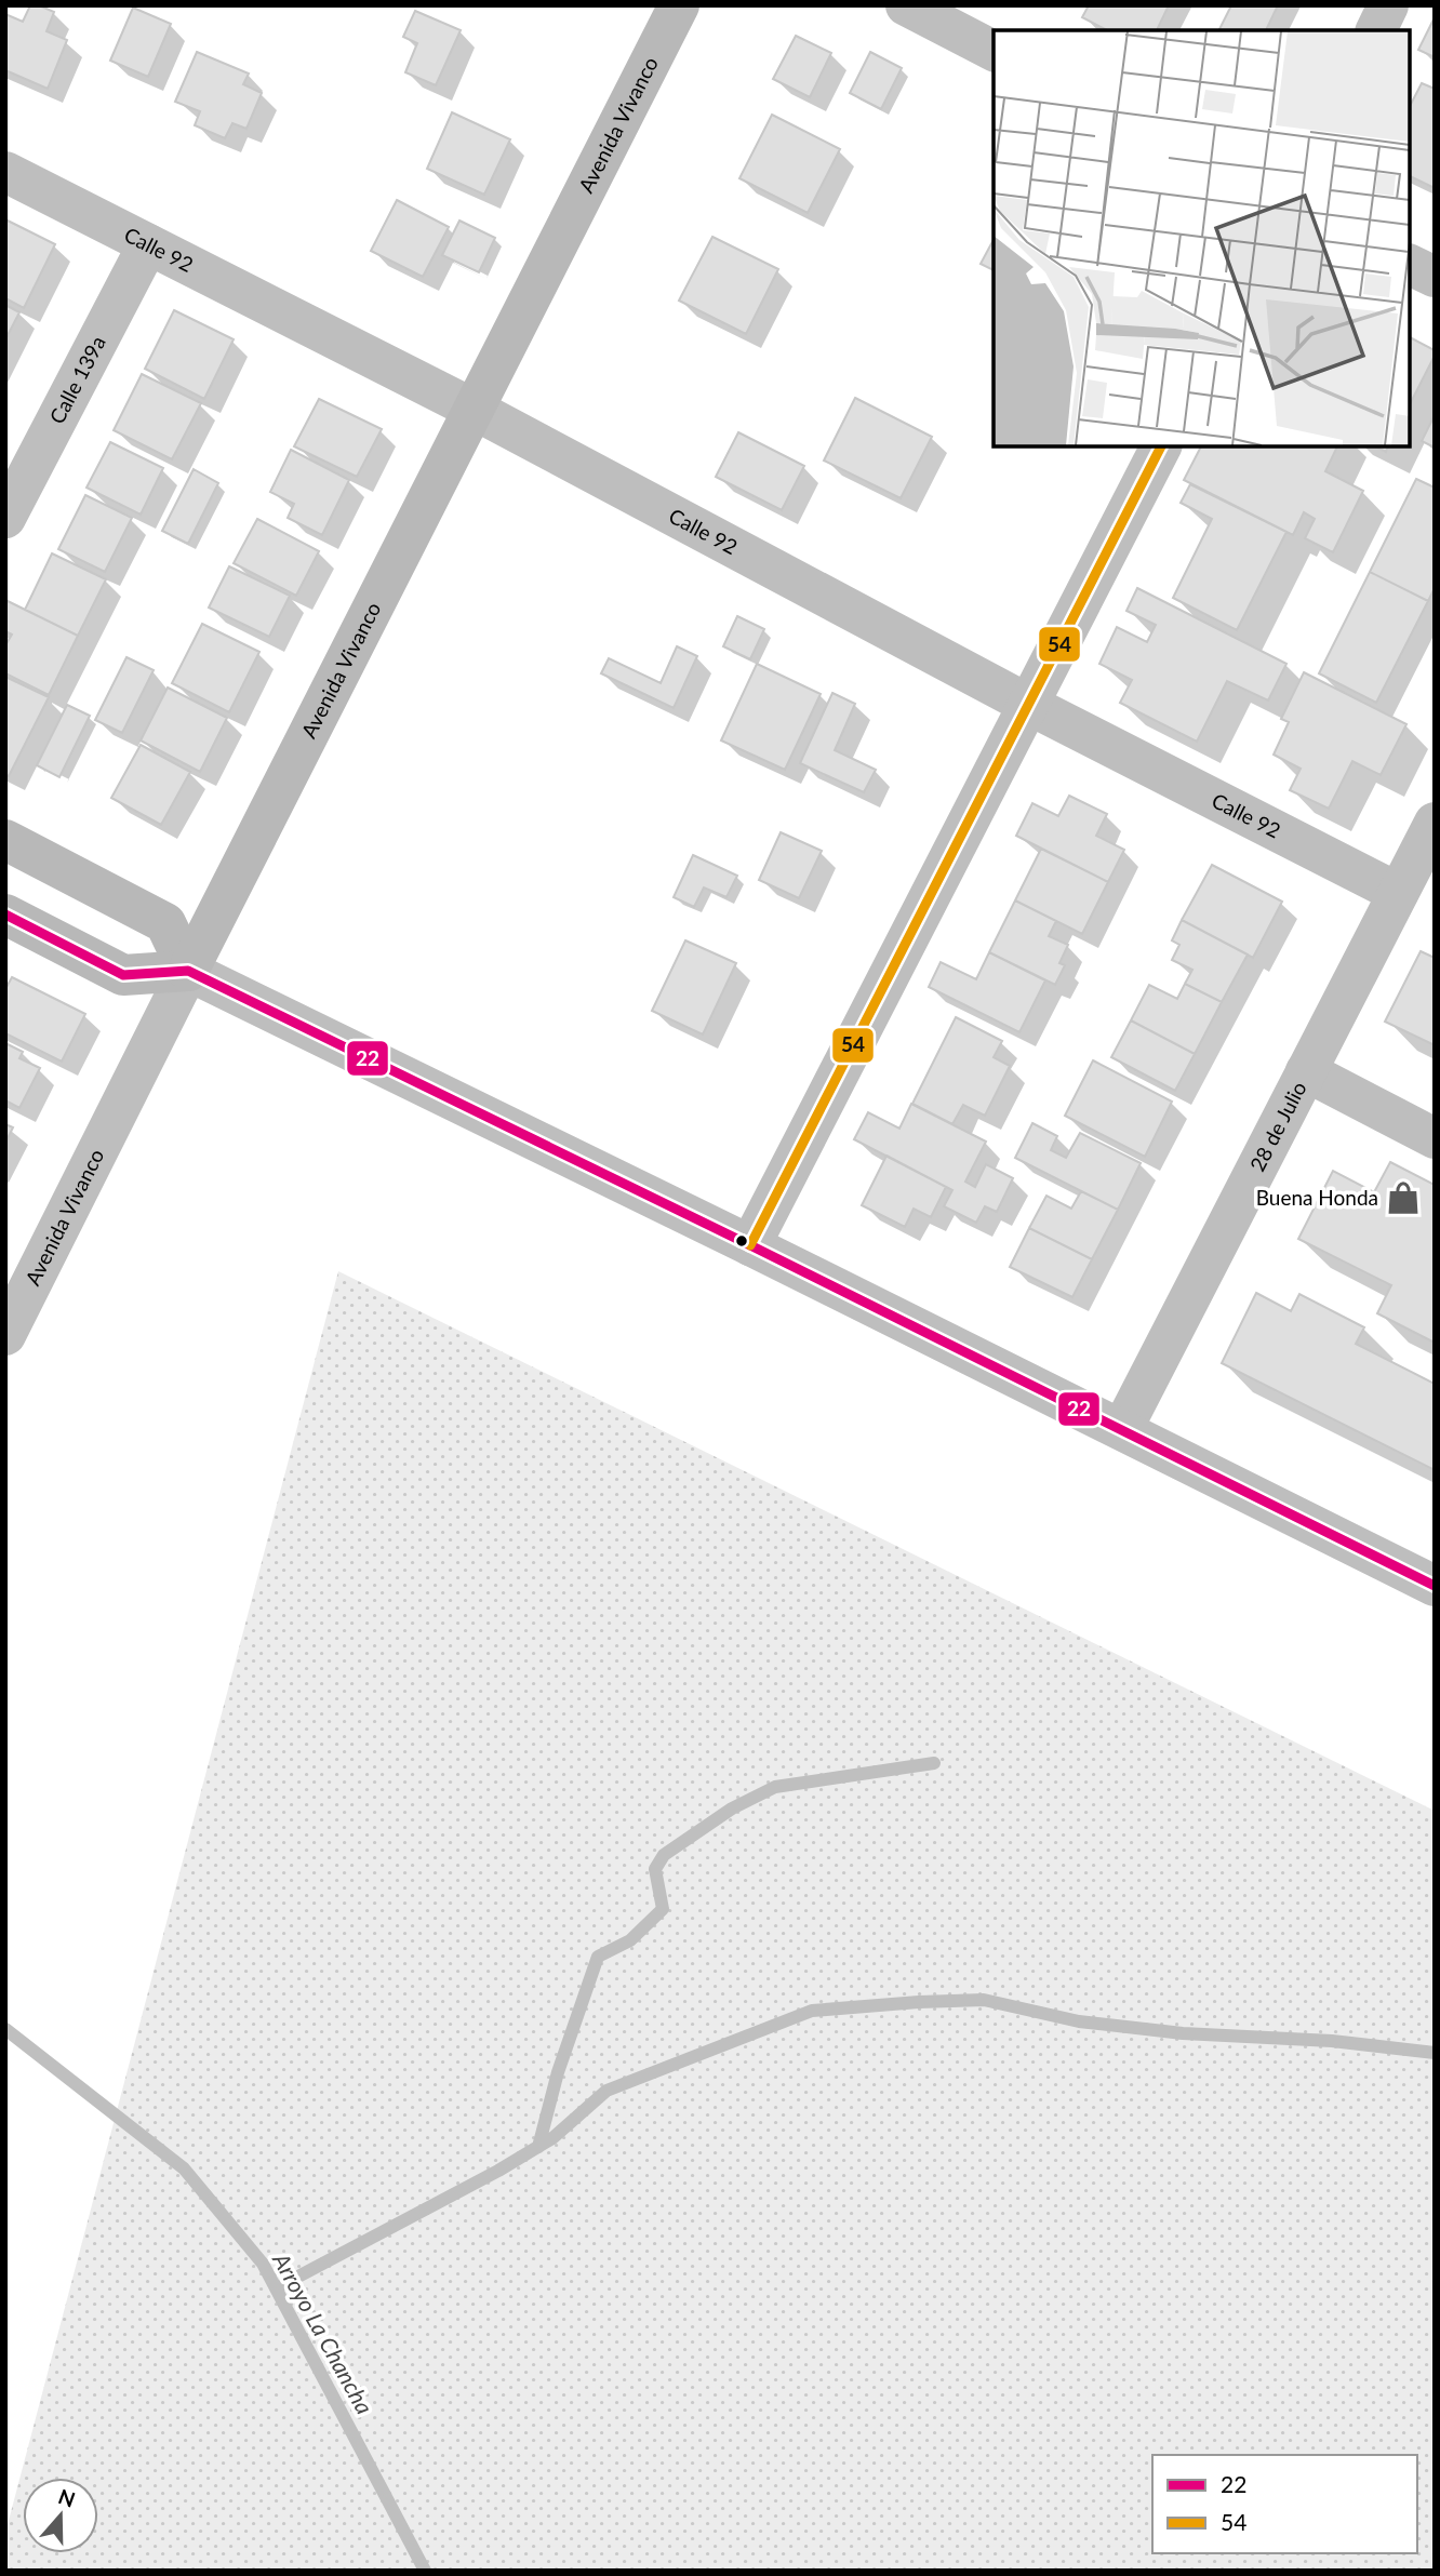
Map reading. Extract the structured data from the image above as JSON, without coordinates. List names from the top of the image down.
{
  "streets": {
    "main road": ["Avenida Vivanco"],
    "street": ["Calle 92", "Calle 139a", "28 de Julio"]
  },
  "crossings": [
    ["Avenida Vivanco", "Calle 92"],
    ["Calle 92", "Calle 139a"],
    ["Calle 92", "28 de Julio"]
  ],
  "water": ["Arroyo La Chancha"],
  "places": {
    "shop": ["Buena Honda"]
  },
  "lines": ["transit line 54", "transit line 22"],
  "legend": ["22", "54"],
  "north": "top"
}
